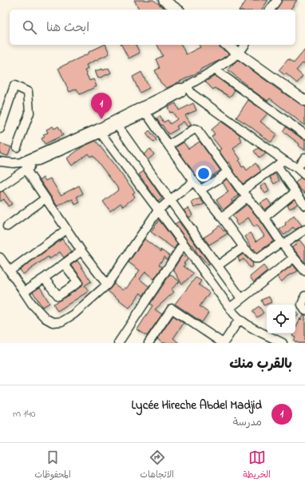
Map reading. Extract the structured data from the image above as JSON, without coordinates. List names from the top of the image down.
{
  "page": {
    "search": "ابحث هنا",
    "pins": "1",
    "heading": "بالقرب منك",
    "list": [
      {
        "mark": "1",
        "name": "Lycée Hireche Abdel Madjid",
        "note": "مدرسة",
        "value": "140 m"
      }
    ],
    "nav": ["الخريطة", "الاتجاهات", "المحفوظات"]
  }
}
